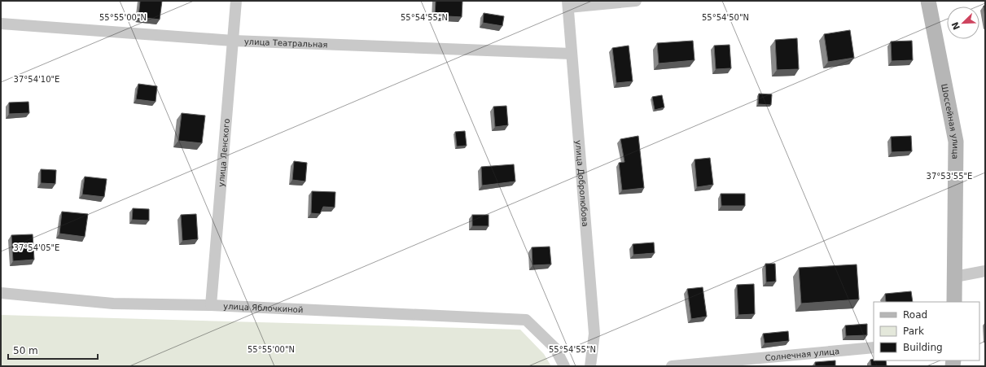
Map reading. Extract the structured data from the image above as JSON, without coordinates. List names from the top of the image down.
{
  "streets": {
    "main road": ["Шоссейная улица"],
    "street": [
      "улица Театральная",
      "улица Ленского",
      "улица Добролюбова",
      "улица Яблочкиной",
      "Солнечная улица"
    ]
  },
  "crossings": [
    ["улица Театральная", "улица Ленского"],
    ["улица Театральная", "улица Добролюбова"],
    ["улица Ленского", "улица Яблочкиной"]
  ],
  "legend": ["Road", "Park", "Building"],
  "scale_bar": "50 m",
  "north": "bottom left",
  "coordinates": [
    "55°55'00\"N",
    "55°54'55\"N",
    "55°54'50\"N",
    "37°54'10\"E",
    "37°53'55\"E",
    "37°54'05\"E"
  ]
}
